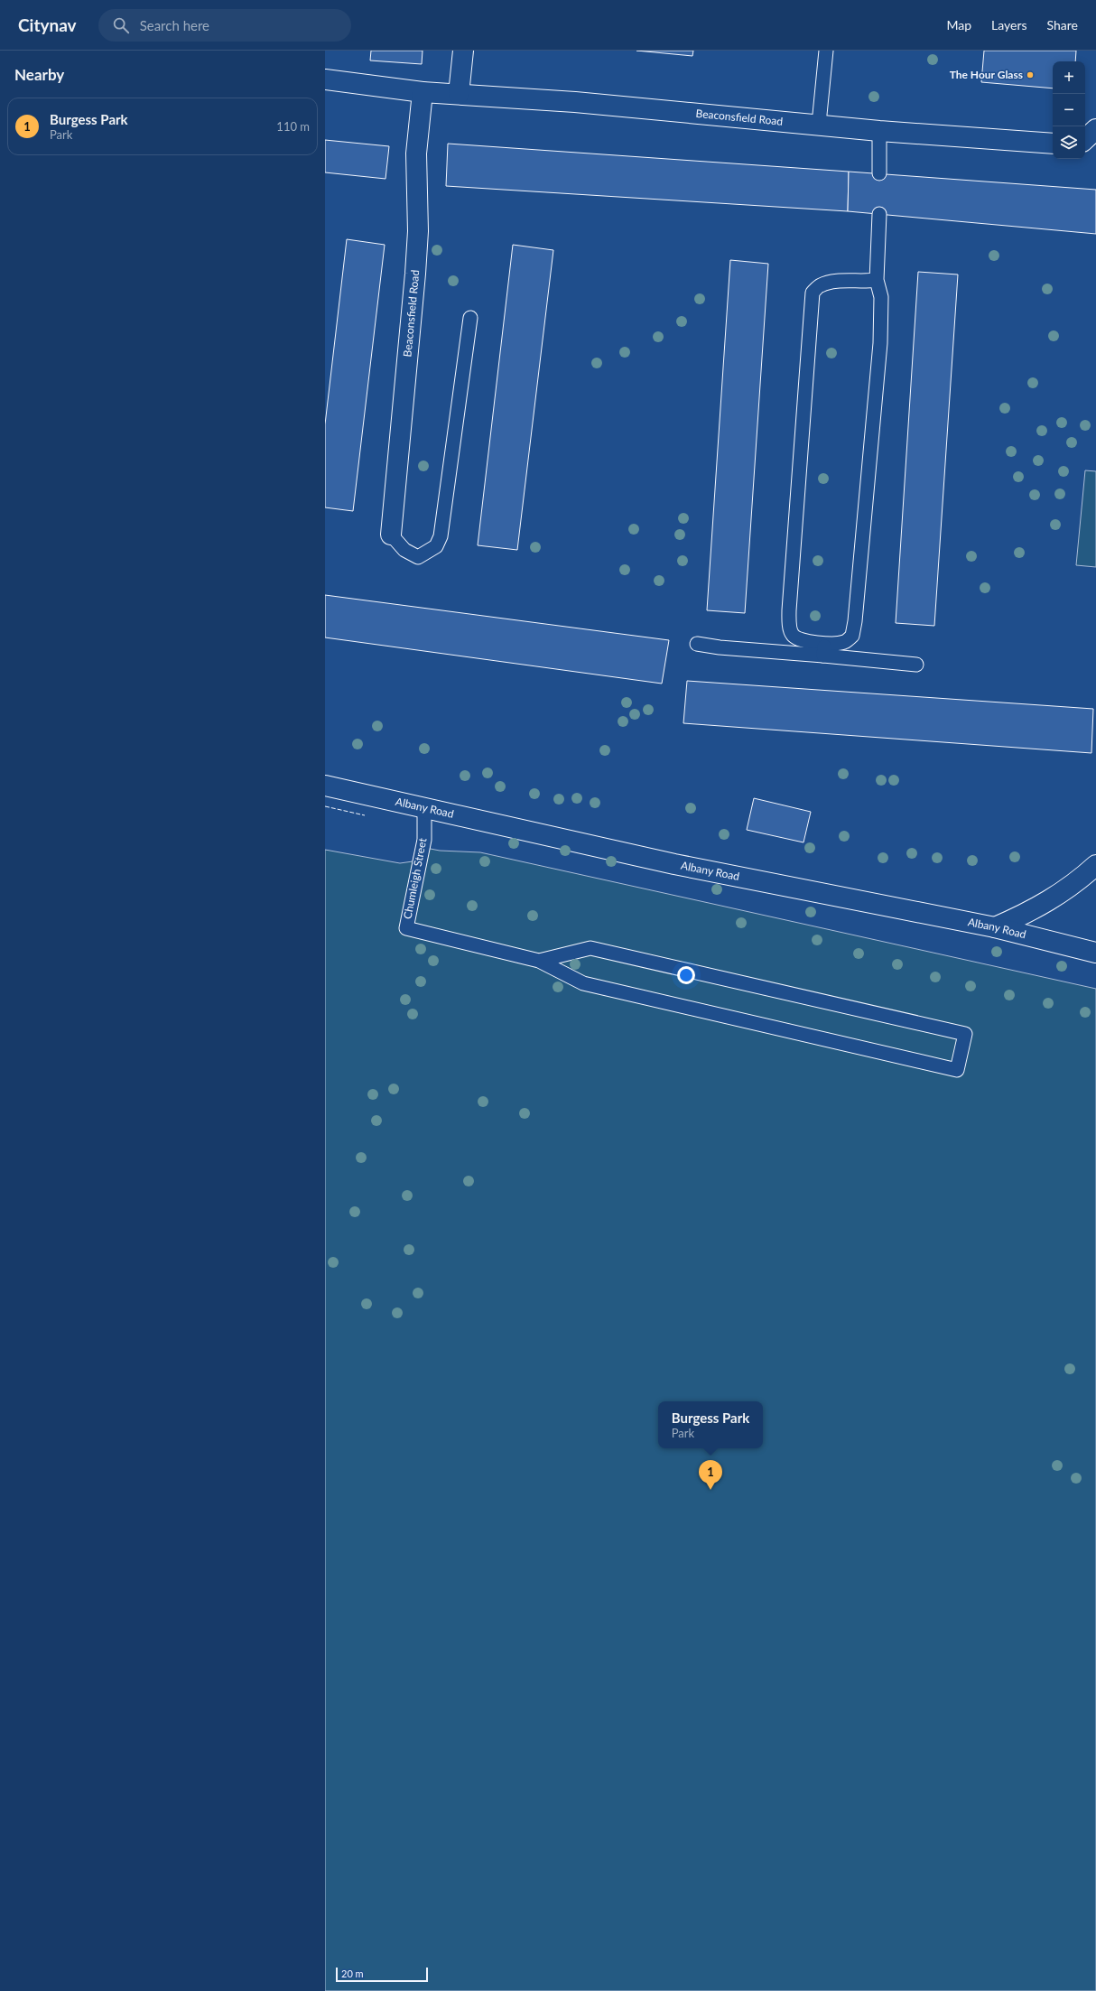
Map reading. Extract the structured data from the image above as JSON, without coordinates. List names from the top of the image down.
{
  "streets": {
    "street": ["Beaconsfield Road", "Albany Road"],
    "lane": ["Chumleigh Street"]
  },
  "crossings": [
    ["Albany Road", "Chumleigh Street"]
  ],
  "places": ["The Hour Glass"],
  "scale_bar": "20 m",
  "page": {
    "header": "Citynav",
    "search": "Search here",
    "nav": ["Map", "Layers", "Share"],
    "heading": "Nearby",
    "map_buttons": ["+", "−"],
    "list": [
      {
        "mark": "1",
        "name": "Burgess Park",
        "note": "Park",
        "value": "110 m"
      }
    ],
    "popup": ["Burgess Park", "Park"],
    "pins": "1",
    "scale": "20 m"
  }
}
